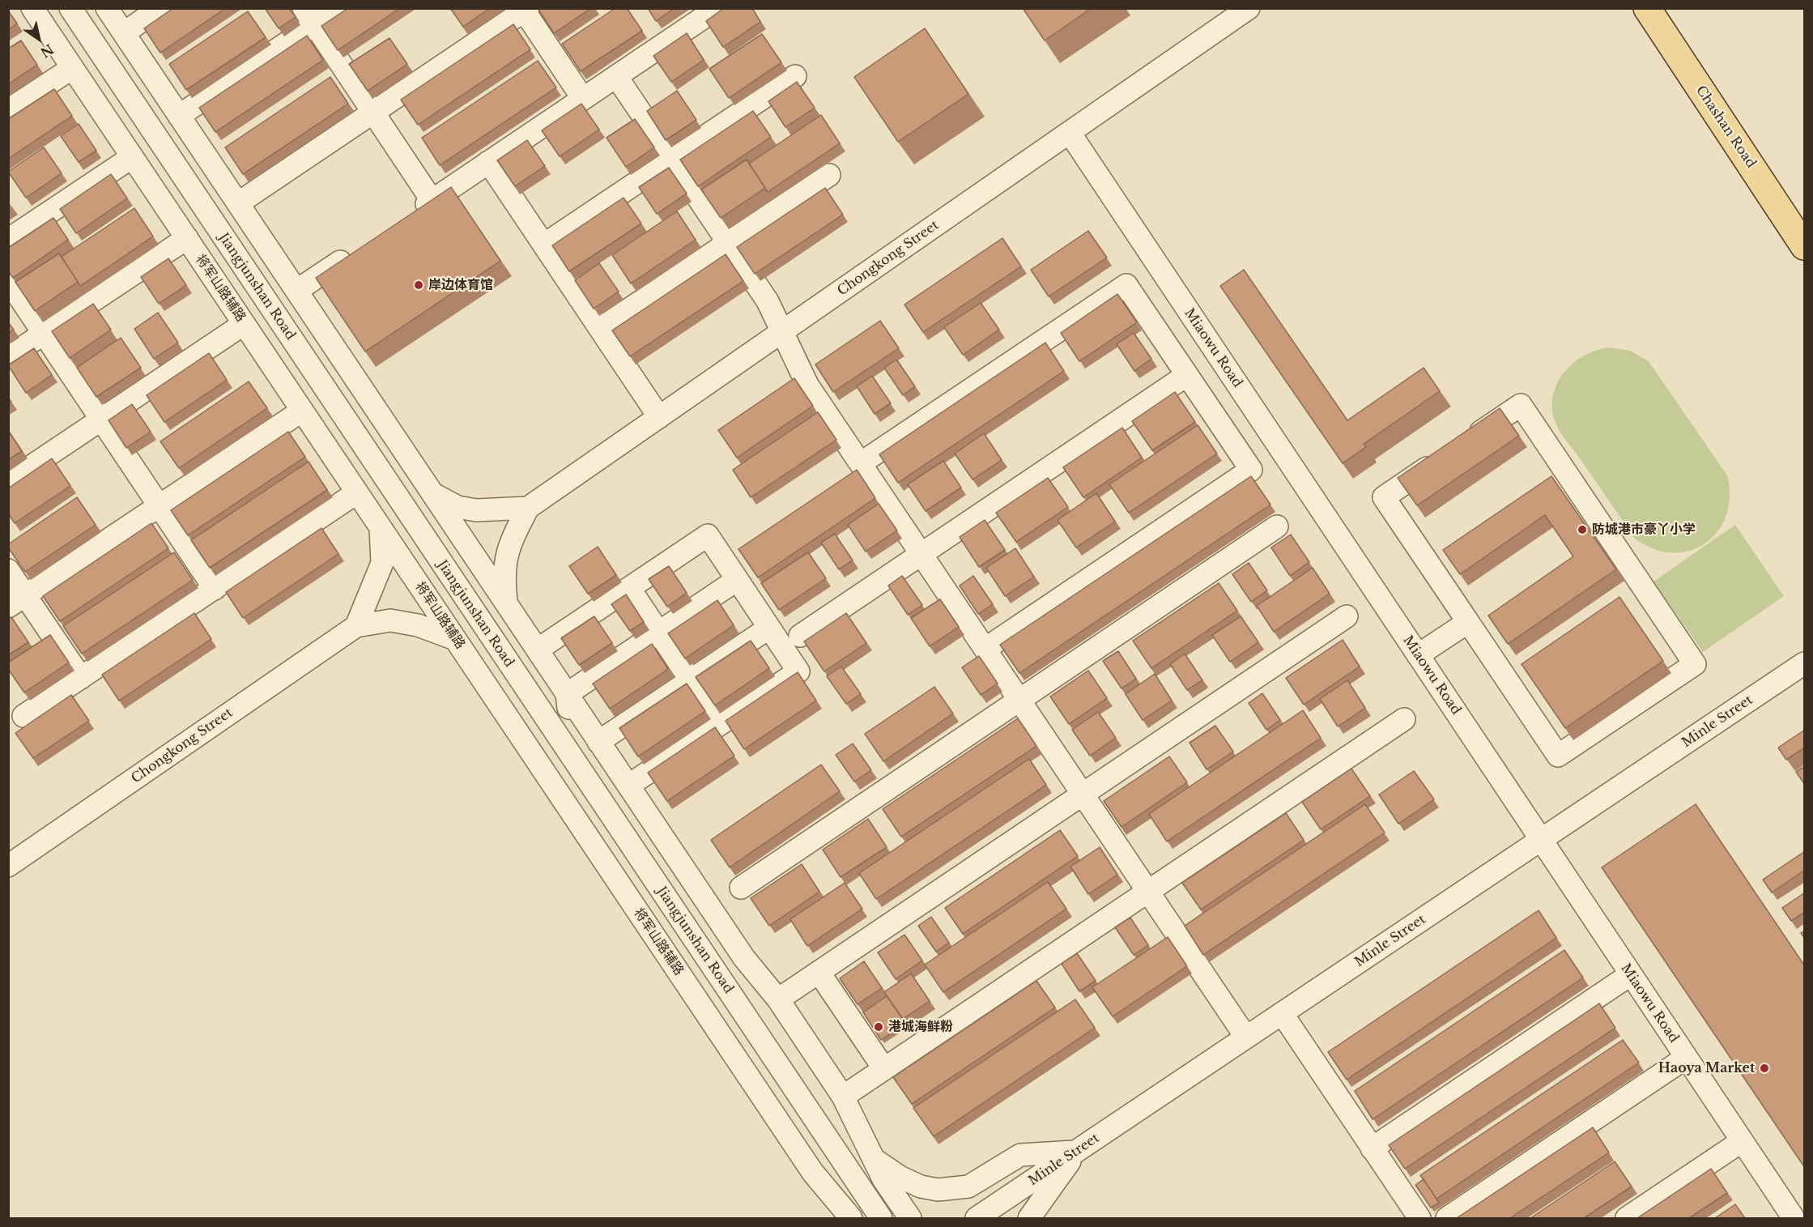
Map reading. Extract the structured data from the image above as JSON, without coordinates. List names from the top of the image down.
{
  "streets": {
    "main road": ["Chashan Road"],
    "street": [
      "Chongkong Street",
      "Jiangjunshan Road",
      "将军山路辅路",
      "Miaowu Road",
      "Minle Street"
    ]
  },
  "crossings": [
    ["Chongkong Street", "将军山路辅路"],
    ["Chongkong Street", "Miaowu Road"],
    ["Miaowu Road", "Minle Street"]
  ],
  "places": [
    "岸边体育馆",
    "防城港市豪丫小学",
    "港城海鲜粉",
    "Haoya Market"
  ],
  "north": "bottom right"
}
